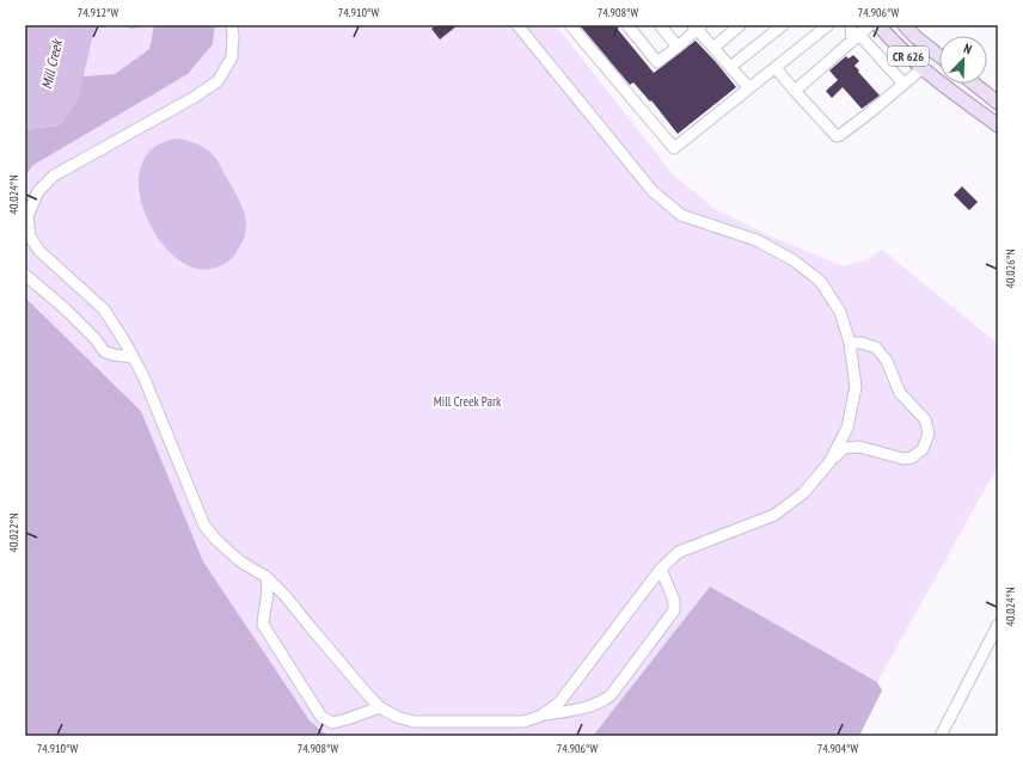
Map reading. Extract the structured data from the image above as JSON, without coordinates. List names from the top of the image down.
{
  "streets": {
    "main road": ["CR 626"]
  },
  "water": ["Mill Creek"],
  "parks": ["Mill Creek Park"],
  "north": "top right",
  "coordinates": [
    "74.912°W",
    "74.910°W",
    "74.908°W",
    "74.906°W",
    "40.024°N",
    "40.026°N",
    "40.022°N",
    "74.904°W"
  ]
}
